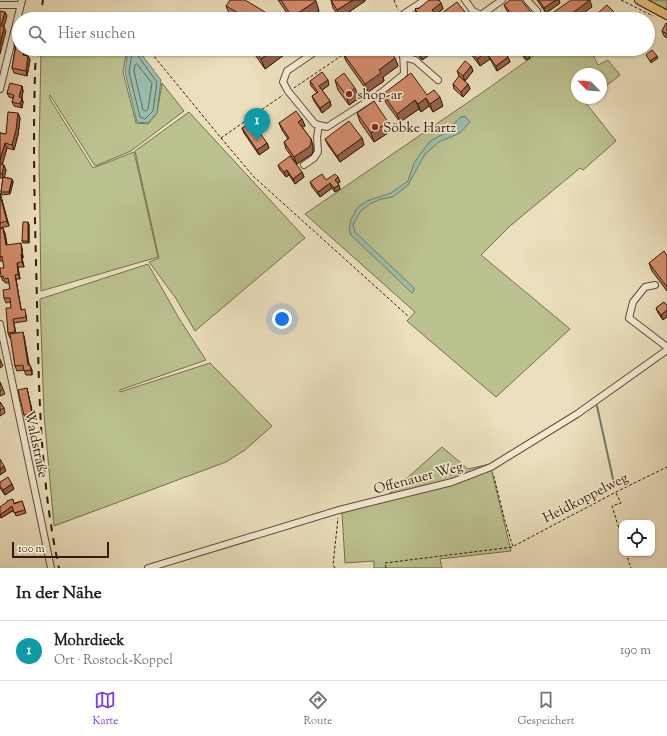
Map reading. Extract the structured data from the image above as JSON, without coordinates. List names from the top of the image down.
{
  "streets": {
    "street": ["Waldstraße", "Offenauer Weg"],
    "path": ["Heidkoppelweg"]
  },
  "places": ["shop-ar", "Söbke Hartz"],
  "scale_bar": "100 m",
  "north": "top left",
  "page": {
    "search": "Hier suchen",
    "pins": "1",
    "scale": "100 m",
    "heading": "In der Nähe",
    "list": [
      {
        "mark": "1",
        "name": "Mohrdieck",
        "note": "Ort · Rostock-Koppel",
        "value": "190 m"
      }
    ],
    "nav": ["Karte", "Route", "Gespeichert"]
  }
}
